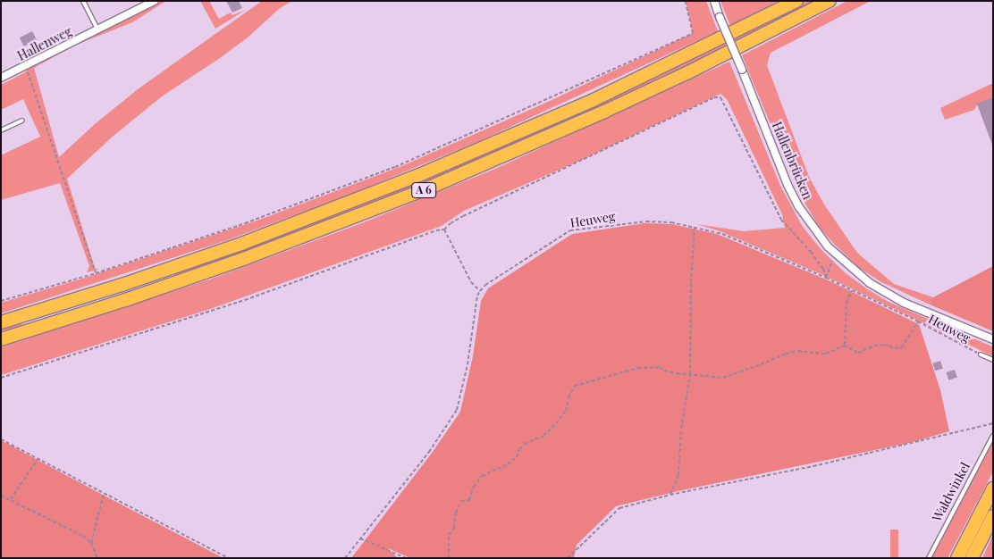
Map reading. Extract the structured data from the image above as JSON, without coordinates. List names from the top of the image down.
{
  "streets": {
    "highway": ["A 6"],
    "street": ["Hallenweg", "Hallenbrücken"],
    "lane": ["Waldwinkel"],
    "path": ["Heuweg"]
  }
}
